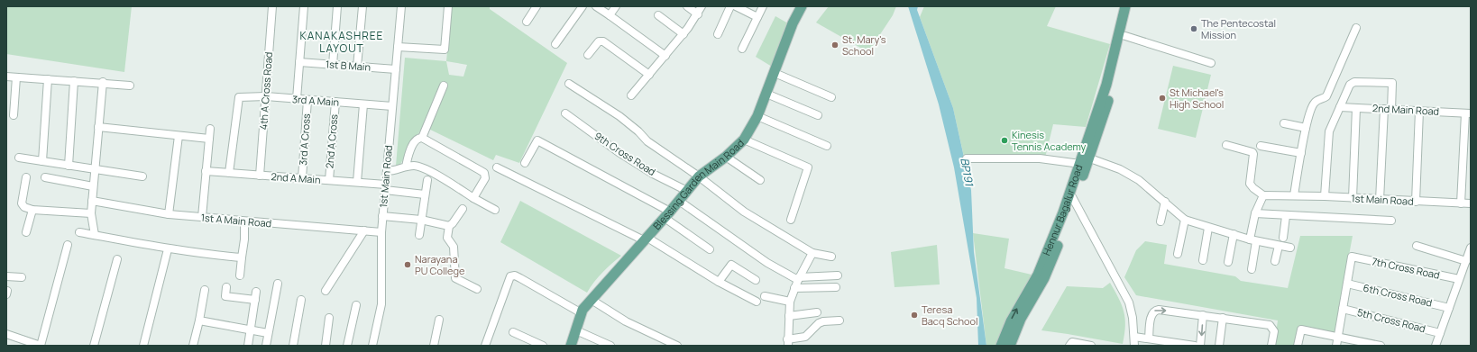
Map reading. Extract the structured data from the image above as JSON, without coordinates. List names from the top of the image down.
{
  "streets": {
    "main road": ["Blessing Garden Main Road", "Hennur Bagalur Road"],
    "street": [
      "1st B Main",
      "4th A Cross Road",
      "3rd A Main",
      "2nd Main Road",
      "3rd A Cross",
      "2nd A Cross",
      "9th Cross Road",
      "1st Main Road",
      "2nd A Main",
      "1st A Main Road",
      "7th Cross Road",
      "6th Cross Road",
      "5th Cross Road"
    ]
  },
  "crossings": [
    ["1st B Main", "1st Main Road"],
    ["4th A Cross Road", "3rd A Main"],
    ["4th A Cross Road", "2nd A Main"],
    ["3rd A Main", "3rd A Cross"],
    ["3rd A Main", "2nd A Cross"],
    ["3rd A Main", "1st Main Road"],
    ["3rd A Main", "2nd A Main"],
    ["3rd A Cross", "2nd A Main"],
    ["2nd A Cross", "2nd A Main"],
    ["9th Cross Road", "Blessing Garden Main Road"],
    ["1st Main Road", "2nd A Main"],
    ["1st Main Road", "1st A Main Road"],
    ["7th Cross Road", "6th Cross Road"]
  ],
  "districts": ["KANAKASHREE LAYOUT"],
  "water": ["BP191"],
  "places": [
    "The Pentecostal Mission",
    "St. Mary's School",
    "St Michael's High School",
    "Kinesis Tennis Academy",
    "Narayana PU College",
    "Teresa Bacq School"
  ]
}
